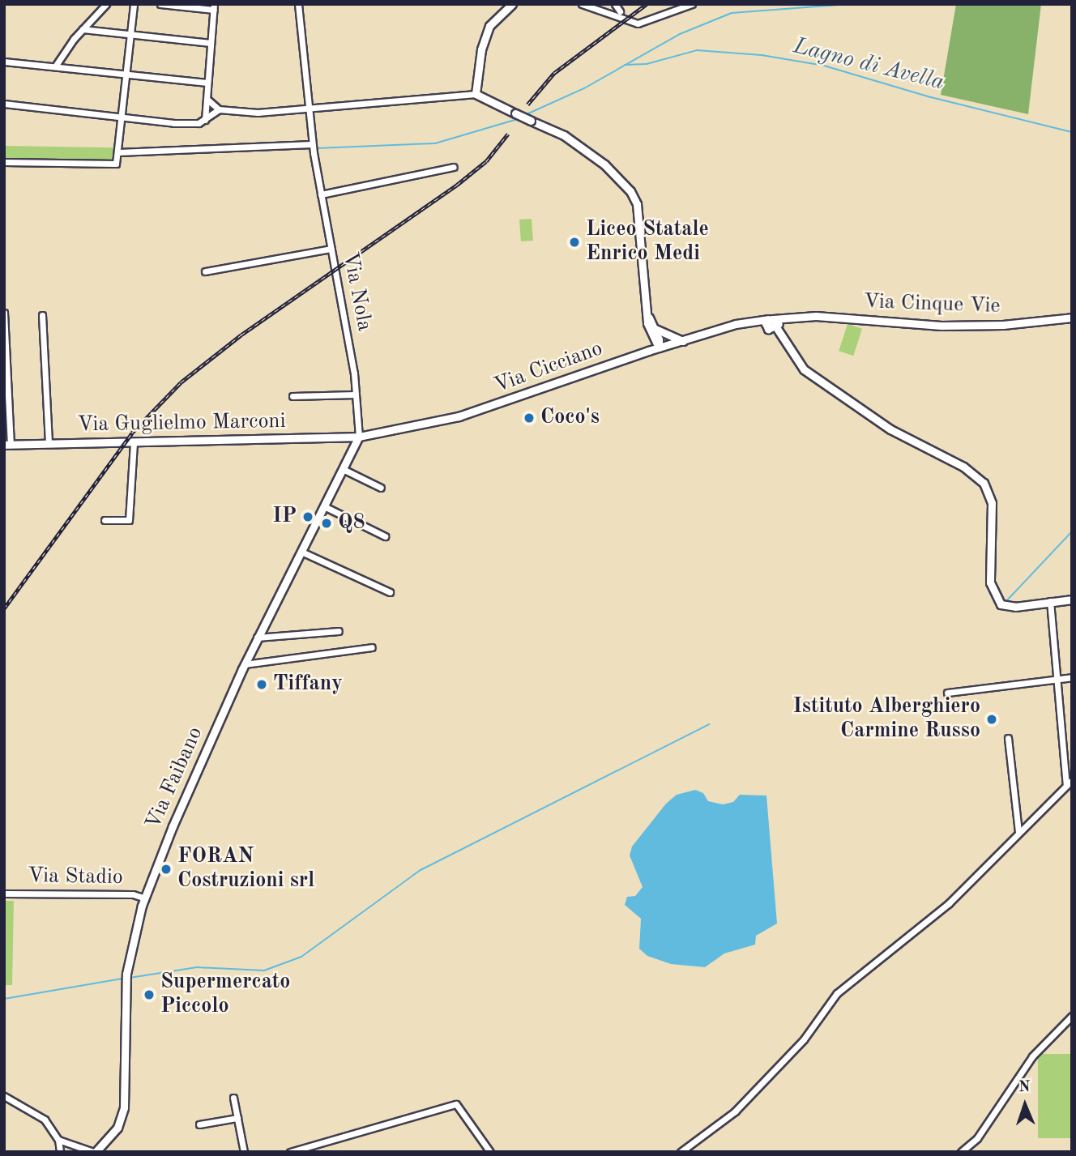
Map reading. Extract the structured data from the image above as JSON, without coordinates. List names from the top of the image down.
{
  "streets": {
    "street": [
      "Via Nola",
      "Via Cinque Vie",
      "Via Cicciano",
      "Via Guglielmo Marconi",
      "Via Faibano",
      "Via Stadio"
    ]
  },
  "crossings": [
    ["Via Nola", "Via Cicciano"],
    ["Via Nola", "Via Guglielmo Marconi"],
    ["Via Nola", "Via Faibano"],
    ["Via Cinque Vie", "Via Cicciano"],
    ["Via Cicciano", "Via Guglielmo Marconi"],
    ["Via Cicciano", "Via Faibano"],
    ["Via Guglielmo Marconi", "Via Faibano"],
    ["Via Faibano", "Via Stadio"]
  ],
  "water": ["Lagno di Avella"],
  "places": [
    "Liceo Statale Enrico Medi",
    "Coco's",
    "IP",
    "Q8",
    "Tiffany",
    "Istituto Alberghiero Carmine Russo",
    "FORAN Costruzioni srl",
    "Supermercato Piccolo"
  ],
  "north": "top"
}
